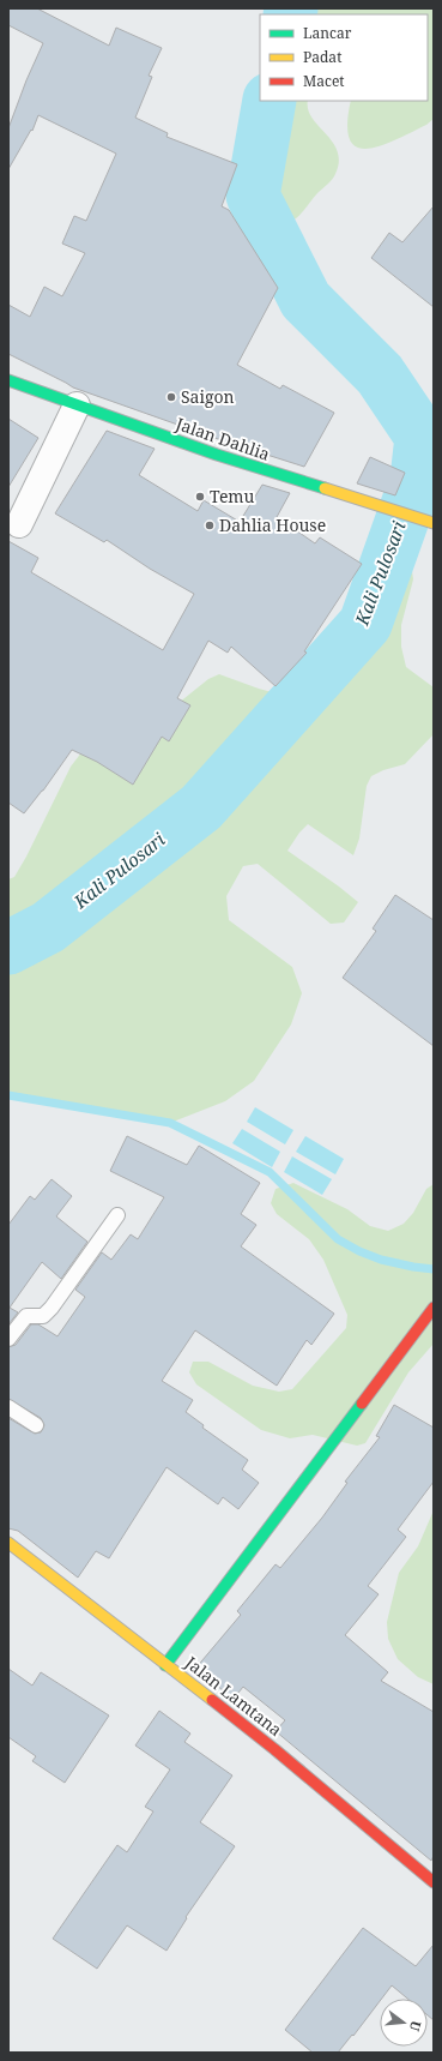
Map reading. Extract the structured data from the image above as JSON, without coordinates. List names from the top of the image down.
{
  "streets": {
    "street": ["Jalan Dahlia", "Jalan Lamtana"]
  },
  "water": ["Kali Pulosari"],
  "places": ["Saigon", "Temu", "Dahlia House"],
  "legend": ["Lancar", "Padat", "Macet"],
  "north": "right"
}
